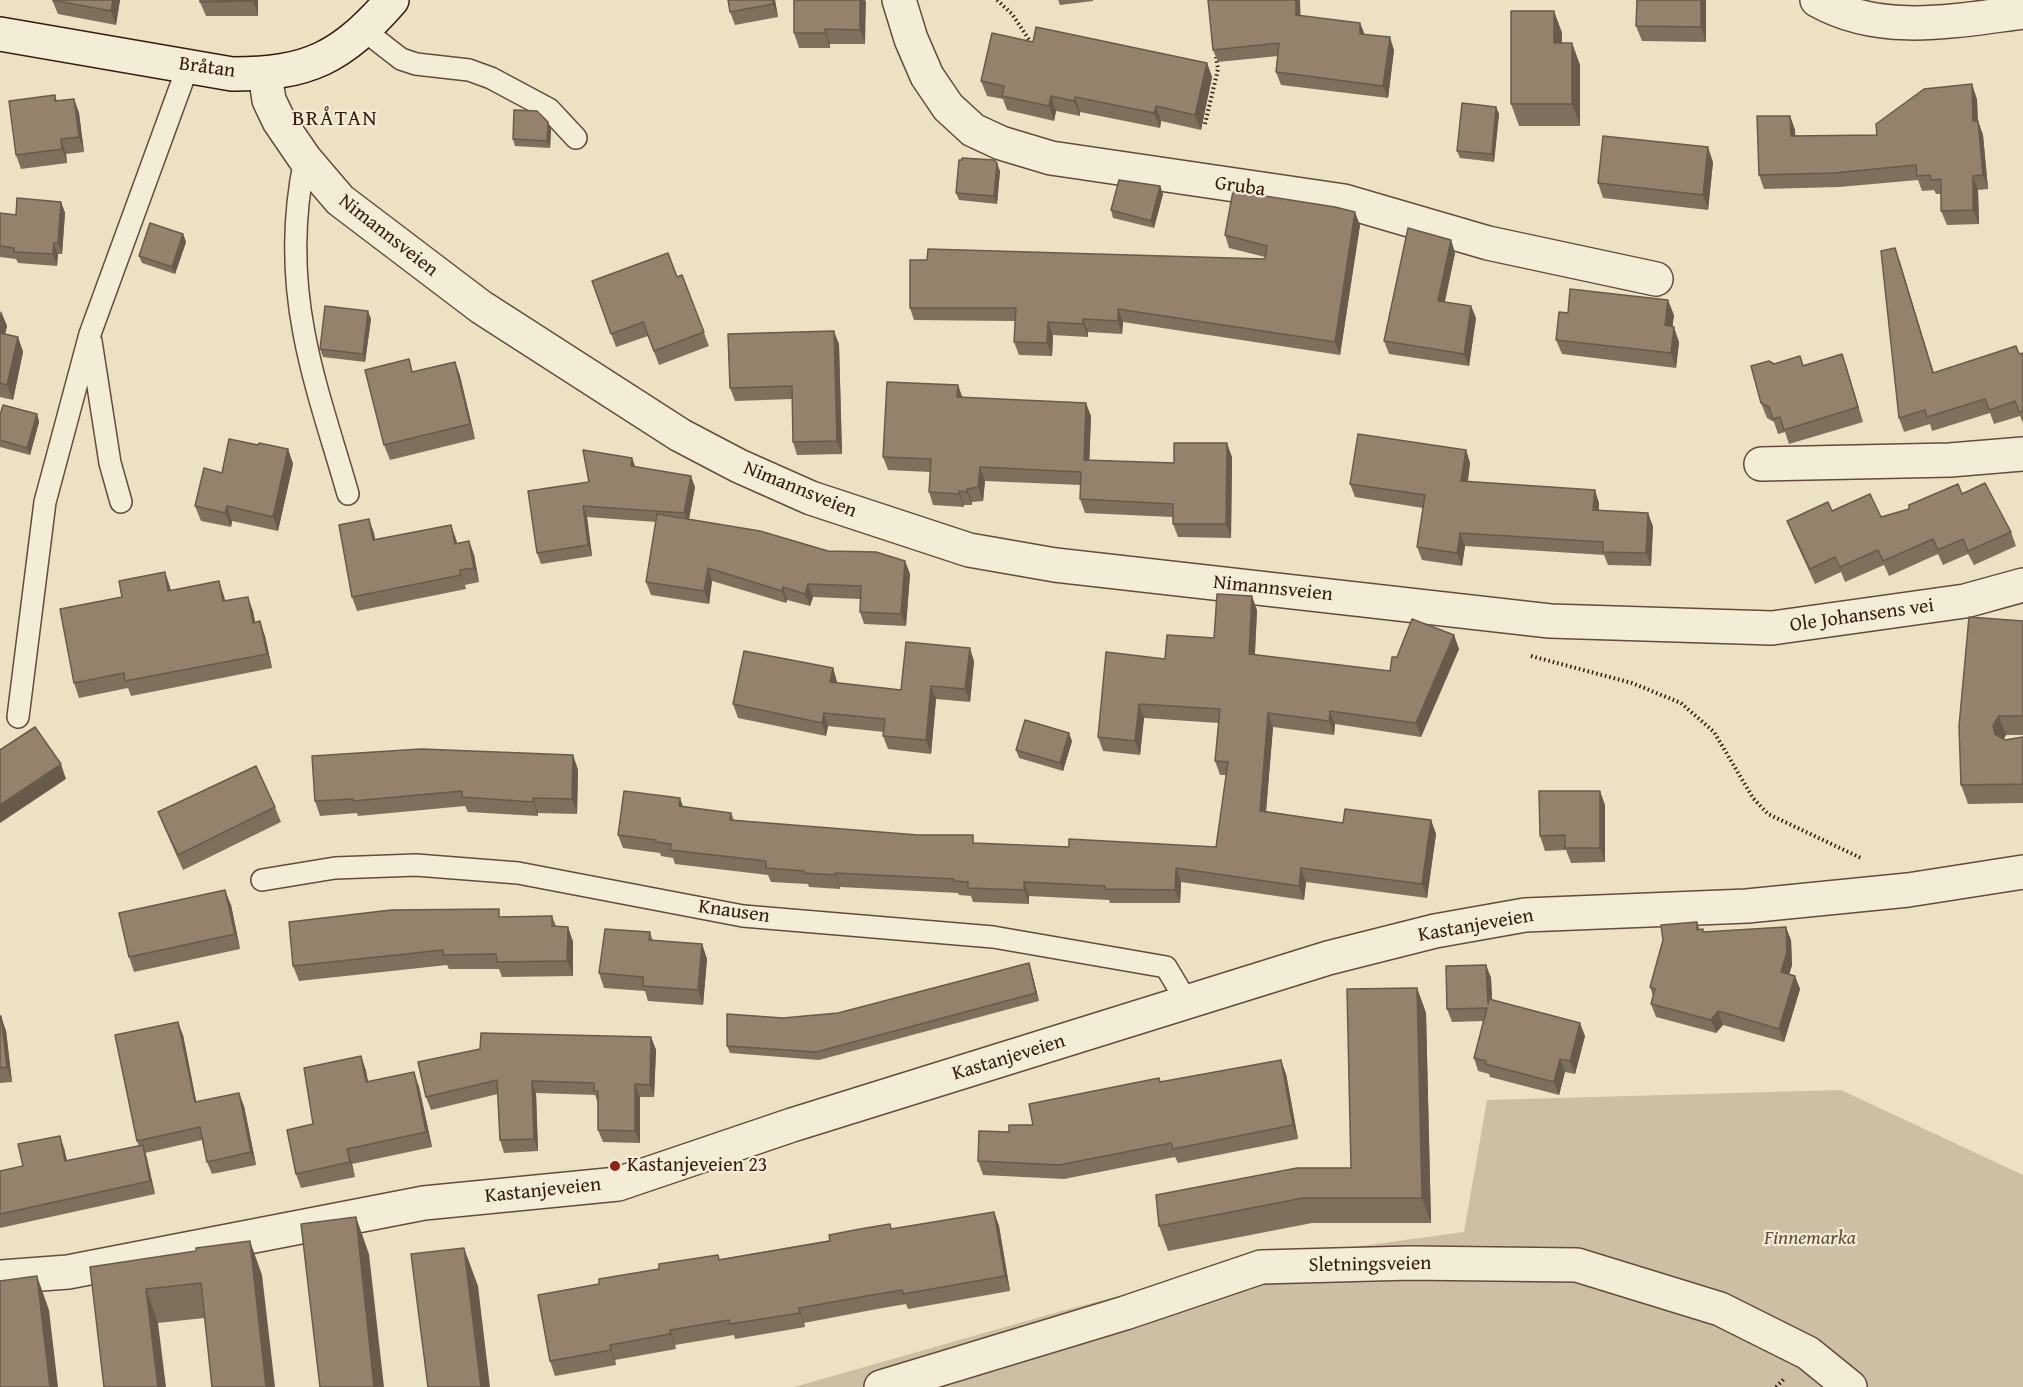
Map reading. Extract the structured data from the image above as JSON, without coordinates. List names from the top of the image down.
{
  "streets": {
    "street": [
      "Bråtan",
      "Gruba",
      "Nimannsveien",
      "Ole Johansens vei",
      "Kastanjeveien",
      "Sletningsveien"
    ],
    "lane": ["Knausen"]
  },
  "crossings": [
    ["Bråtan", "Nimannsveien"],
    ["Nimannsveien", "Ole Johansens vei"],
    ["Knausen", "Kastanjeveien"]
  ],
  "districts": ["BRÅTAN"],
  "parks": ["Finnemarka"],
  "places": ["Kastanjeveien 23"]
}
